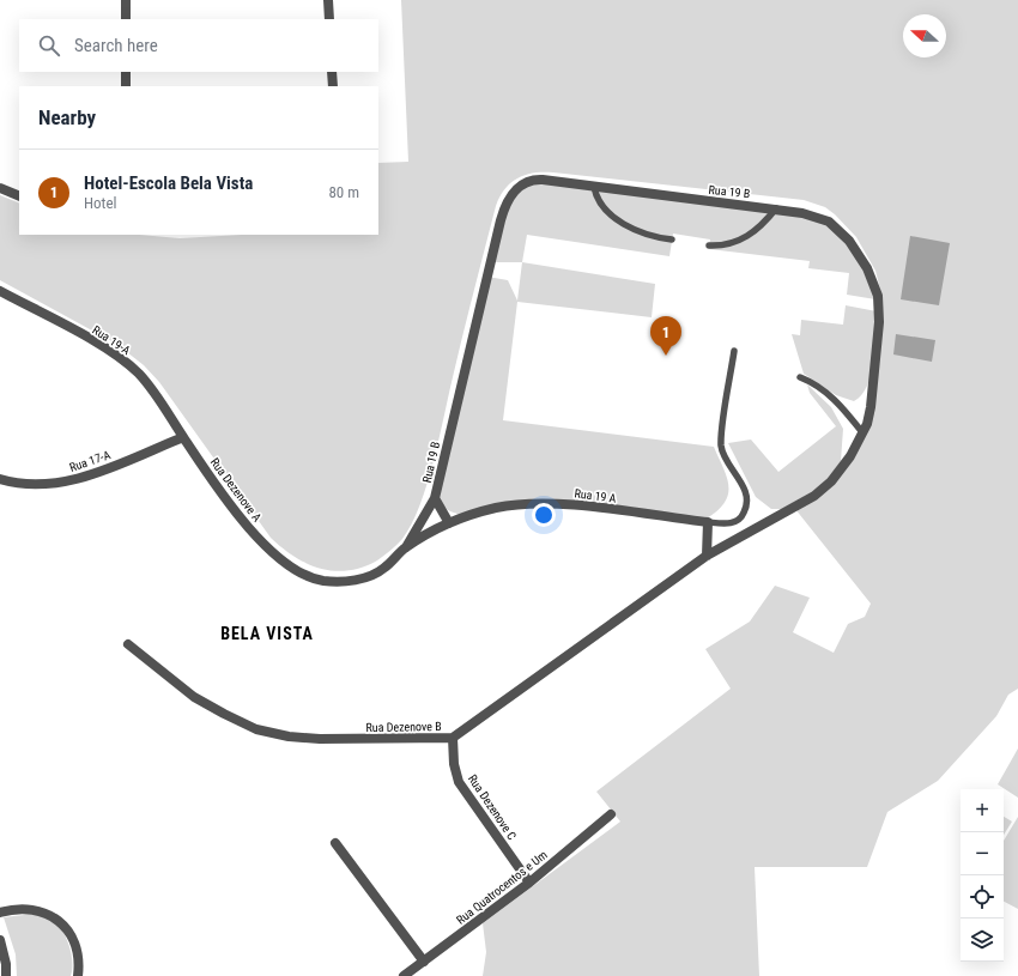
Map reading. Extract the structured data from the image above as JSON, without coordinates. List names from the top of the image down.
{
  "streets": {
    "street": [
      "Rua 19 B",
      "Rua 19-A",
      "Rua 17-A",
      "Rua Dezenove A",
      "Rua 19 A",
      "Rua Dezenove B",
      "Rua Dezenove C",
      "Rua Quatrocentos e Um"
    ]
  },
  "crossings": [
    ["Rua 19 B", "Rua Dezenove A"],
    ["Rua 19 B", "Rua 19 A"],
    ["Rua 19 B", "Rua Dezenove B"],
    ["Rua 19-A", "Rua 17-A"],
    ["Rua 19-A", "Rua Dezenove A"],
    ["Rua 17-A", "Rua Dezenove A"],
    ["Rua Dezenove A", "Rua 19 A"],
    ["Rua Dezenove B", "Rua Dezenove C"],
    ["Rua Dezenove C", "Rua Quatrocentos e Um"]
  ],
  "districts": ["BELA VISTA"],
  "north": "left",
  "page": {
    "search": "Search here",
    "heading": "Nearby",
    "list": [
      {
        "mark": "1",
        "name": "Hotel-Escola Bela Vista",
        "note": "Hotel",
        "value": "80 m"
      }
    ],
    "pins": "1",
    "map_buttons": ["+", "−"]
  }
}
